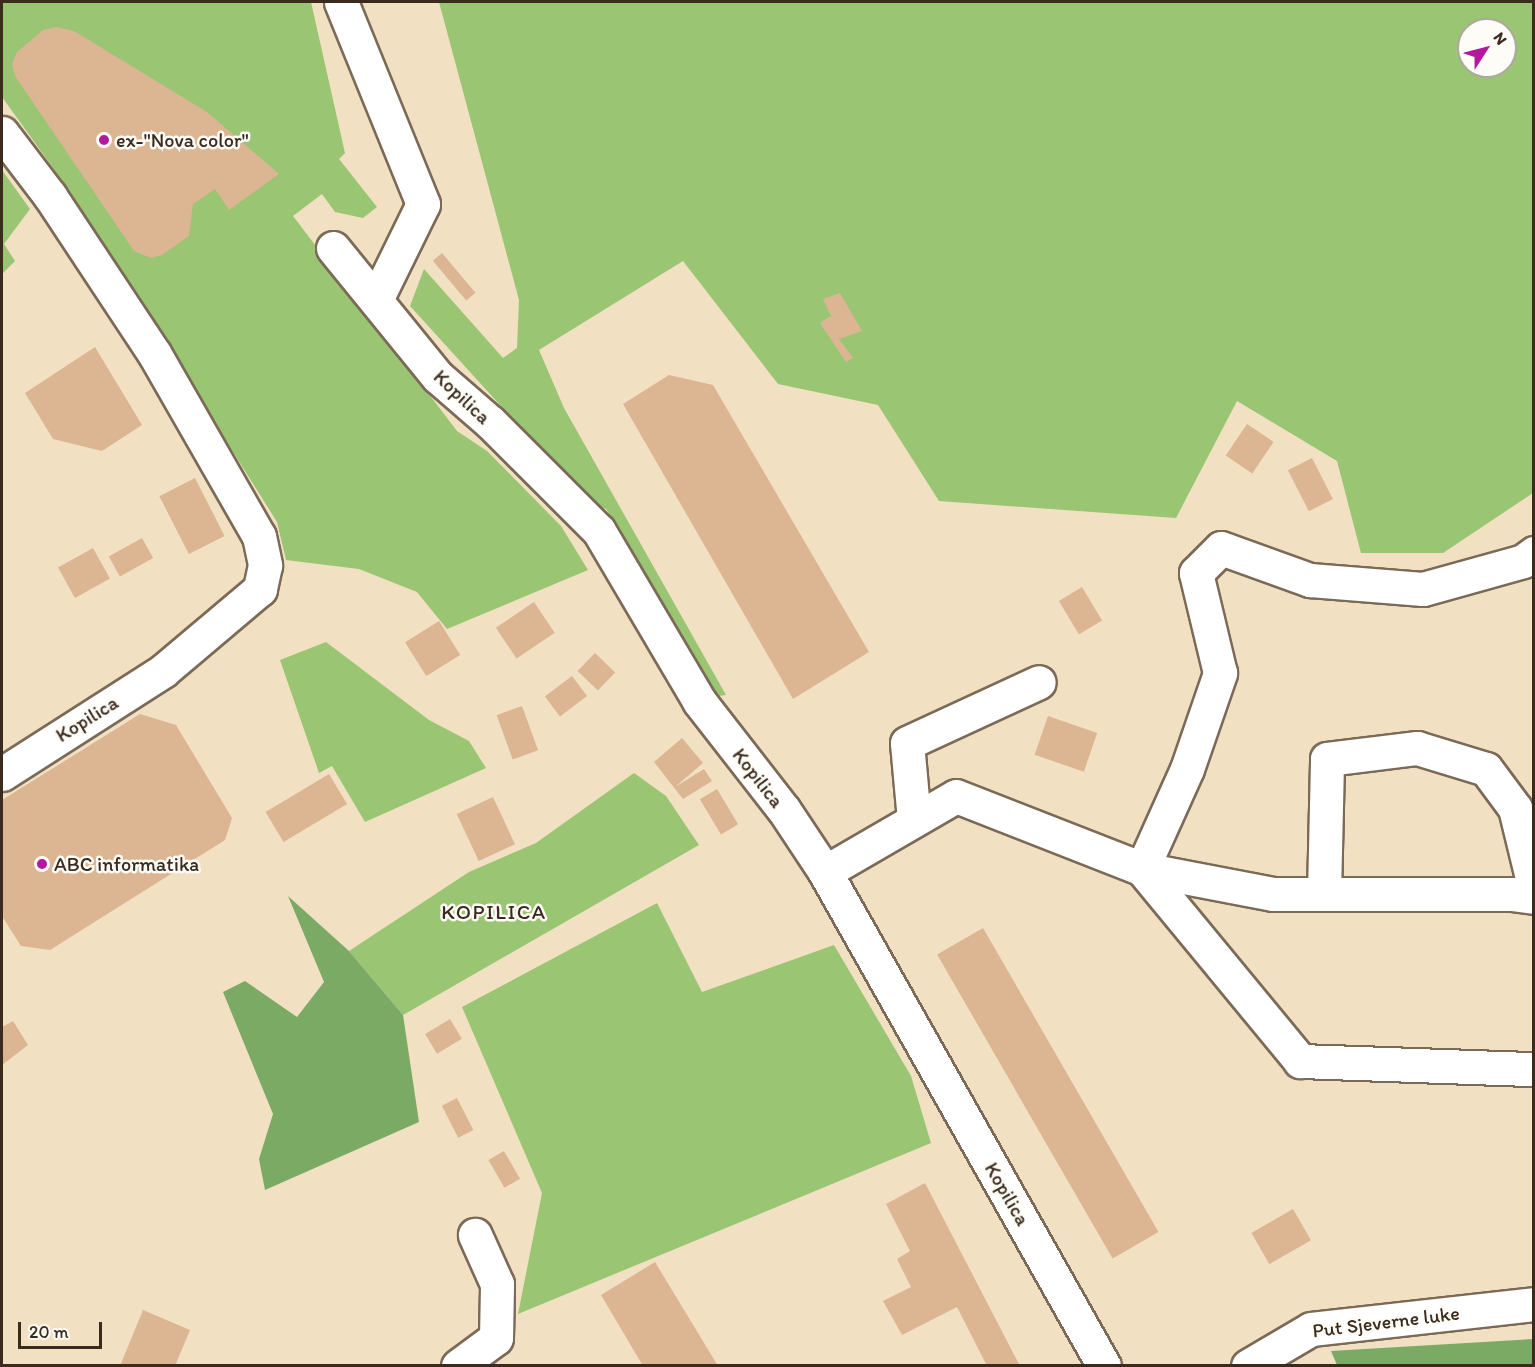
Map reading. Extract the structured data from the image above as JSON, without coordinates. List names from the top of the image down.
{
  "streets": {
    "street": ["Kopilica", "Put Sjeverne luke"]
  },
  "districts": ["KOPILICA"],
  "places": ["ex-\"Nova color\"", "ABC informatika"],
  "scale_bar": "20 m",
  "north": "top right"
}
